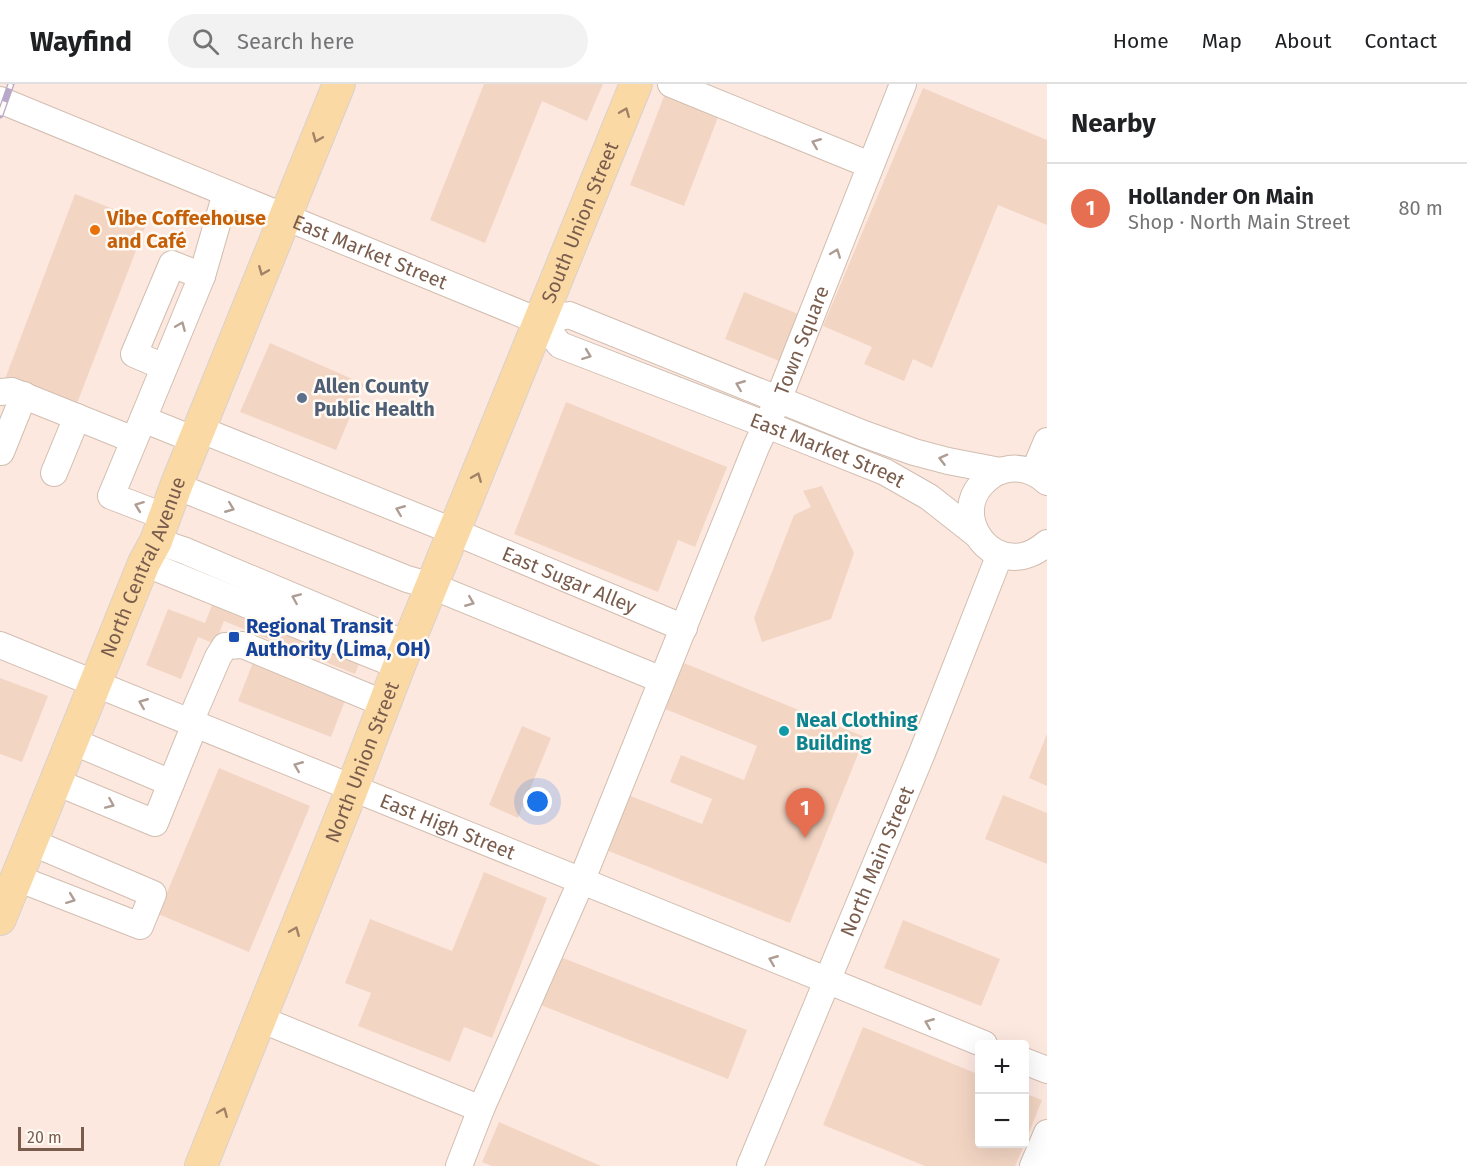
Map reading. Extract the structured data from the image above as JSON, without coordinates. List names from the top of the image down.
{
  "streets": {
    "main road": ["South Union Street", "North Central Avenue", "North Union Street"],
    "street": [
      "East Market Street",
      "Town Square",
      "East Sugar Alley",
      "East High Street",
      "North Main Street"
    ]
  },
  "crossings": [
    ["South Union Street", "East Market Street"],
    ["South Union Street", "North Union Street"],
    ["East Market Street", "Town Square"],
    ["East Market Street", "North Central Avenue"],
    ["East Market Street", "North Main Street"],
    ["Town Square", "East Sugar Alley"],
    ["Town Square", "East High Street"],
    ["North Central Avenue", "East Sugar Alley"],
    ["North Central Avenue", "East High Street"],
    ["East Sugar Alley", "North Union Street"],
    ["North Union Street", "East High Street"],
    ["East High Street", "North Main Street"]
  ],
  "one_way": ["South Union Street", "North Central Avenue", "North Union Street"],
  "places": {
    "other": ["Vibe Coffeehouse and Café", "Allen County Public Health", "Neal Clothing Building"],
    "transit": ["Regional Transit Authority (Lima, OH)"]
  },
  "scale_bar": "20 m",
  "page": {
    "header": "Wayfind",
    "search": "Search here",
    "nav": [
      "Home",
      "Map",
      "About",
      "Contact"
    ],
    "heading": "Nearby",
    "list": [
      {
        "mark": "1",
        "name": "Hollander On Main",
        "note": "Shop · North Main Street",
        "value": "80 m"
      }
    ],
    "pins": "1",
    "map_buttons": ["+", "−"],
    "scale": "20 m"
  }
}
